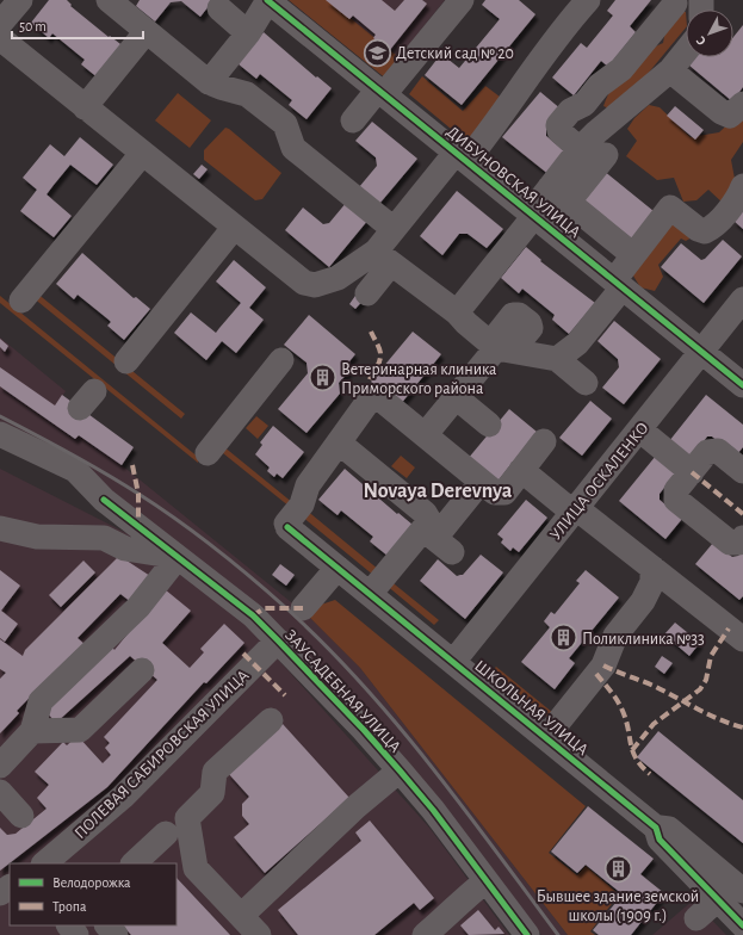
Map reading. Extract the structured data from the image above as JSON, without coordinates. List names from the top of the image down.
{
  "streets": {
    "street": [
      "ДИБУНОВСКАЯ УЛИЦА",
      "УЛИЦА ОСКАЛЕНКО",
      "ЗАУСАДЕБНАЯ УЛИЦА",
      "ШКОЛЬНАЯ УЛИЦА",
      "ПОЛЕВАЯ САБИРОВСКАЯ УЛИЦА"
    ]
  },
  "crossings": [
    ["ДИБУНОВСКАЯ УЛИЦА", "УЛИЦА ОСКАЛЕНКО"],
    ["УЛИЦА ОСКАЛЕНКО", "ШКОЛЬНАЯ УЛИЦА"],
    ["ЗАУСАДЕБНАЯ УЛИЦА", "ПОЛЕВАЯ САБИРОВСКАЯ УЛИЦА"]
  ],
  "districts": ["Novaya Derevnya"],
  "places": {
    "school or university": ["Детский сад № 20"],
    "building": ["Ветеринарная клиника Приморского района", "Поликлиника №33", "Бывшее здание земской школы (1909 г.)"]
  },
  "legend": ["Велодорожка", "Тропа"],
  "scale_bar": "50 m",
  "north": "bottom left"
}
